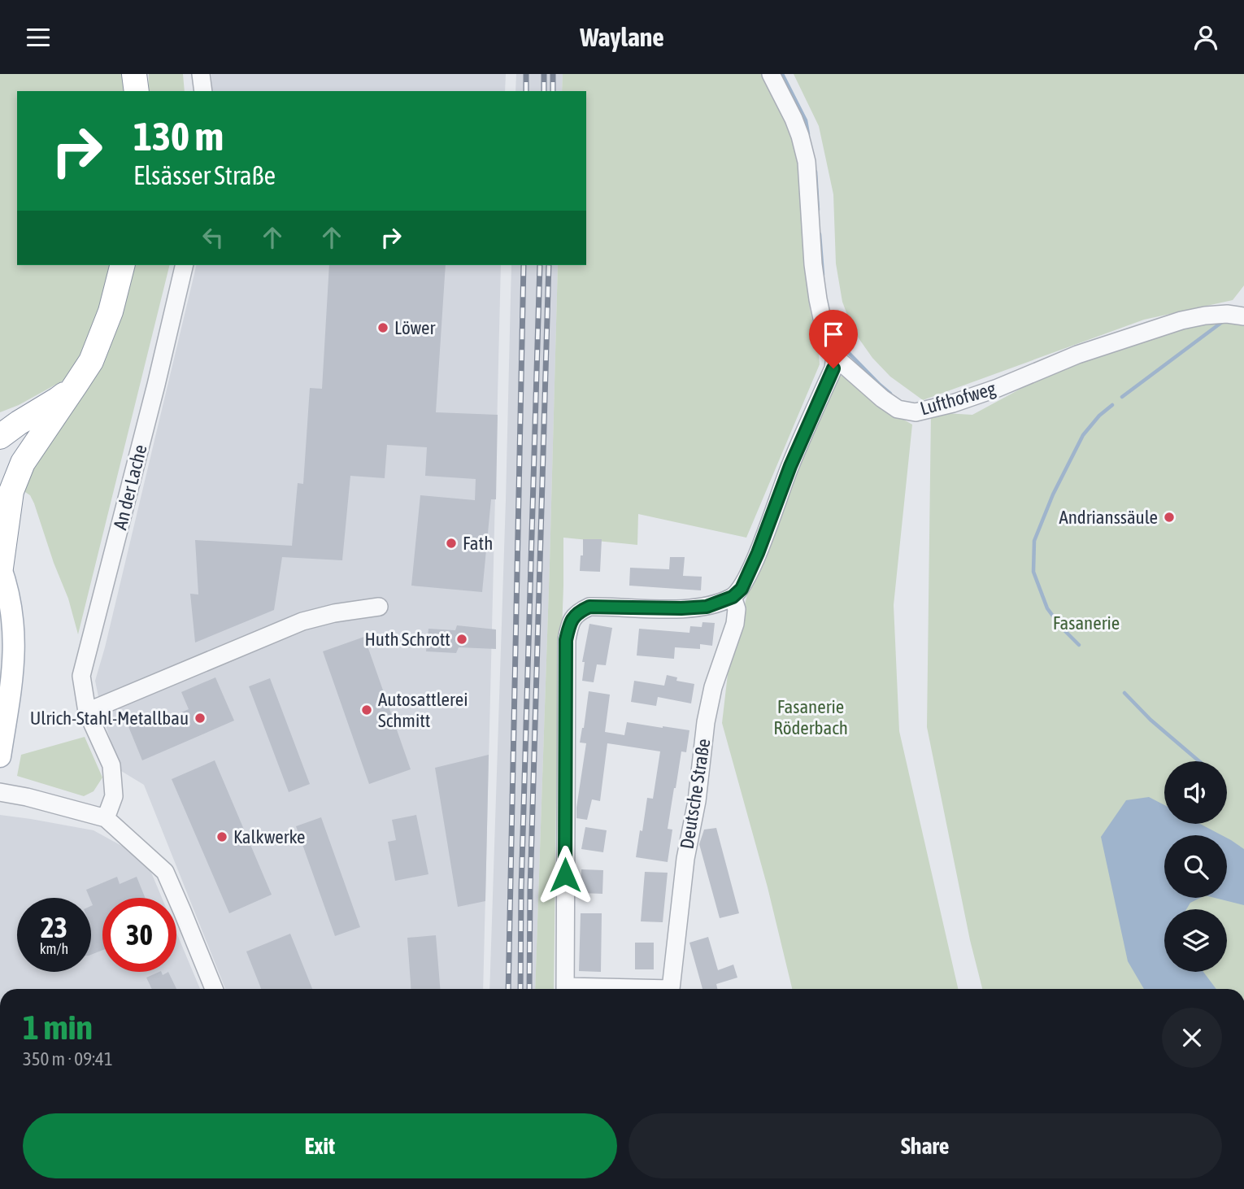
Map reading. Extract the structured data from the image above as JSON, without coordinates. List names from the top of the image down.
{
  "streets": {
    "street": ["Lufthofweg", "An der Lache", "Deutsche Straße"]
  },
  "parks": ["Fasanerie", "Fasanerie Röderbach"],
  "places": [
    "Löwer",
    "Andrianssäule",
    "Fath",
    "Huth Schrott",
    "Autosattlerei Schmitt",
    "Ulrich-Stahl-Metallbau",
    "Kalkwerke"
  ],
  "page": {
    "header": "Waylane",
    "turn": ["130 m", "Elsässer Straße"],
    "speed": "23 km/h",
    "limit": "30",
    "heading": ["1 min", "350 m · 09:41"],
    "buttons": ["Exit", "Share"]
  }
}
